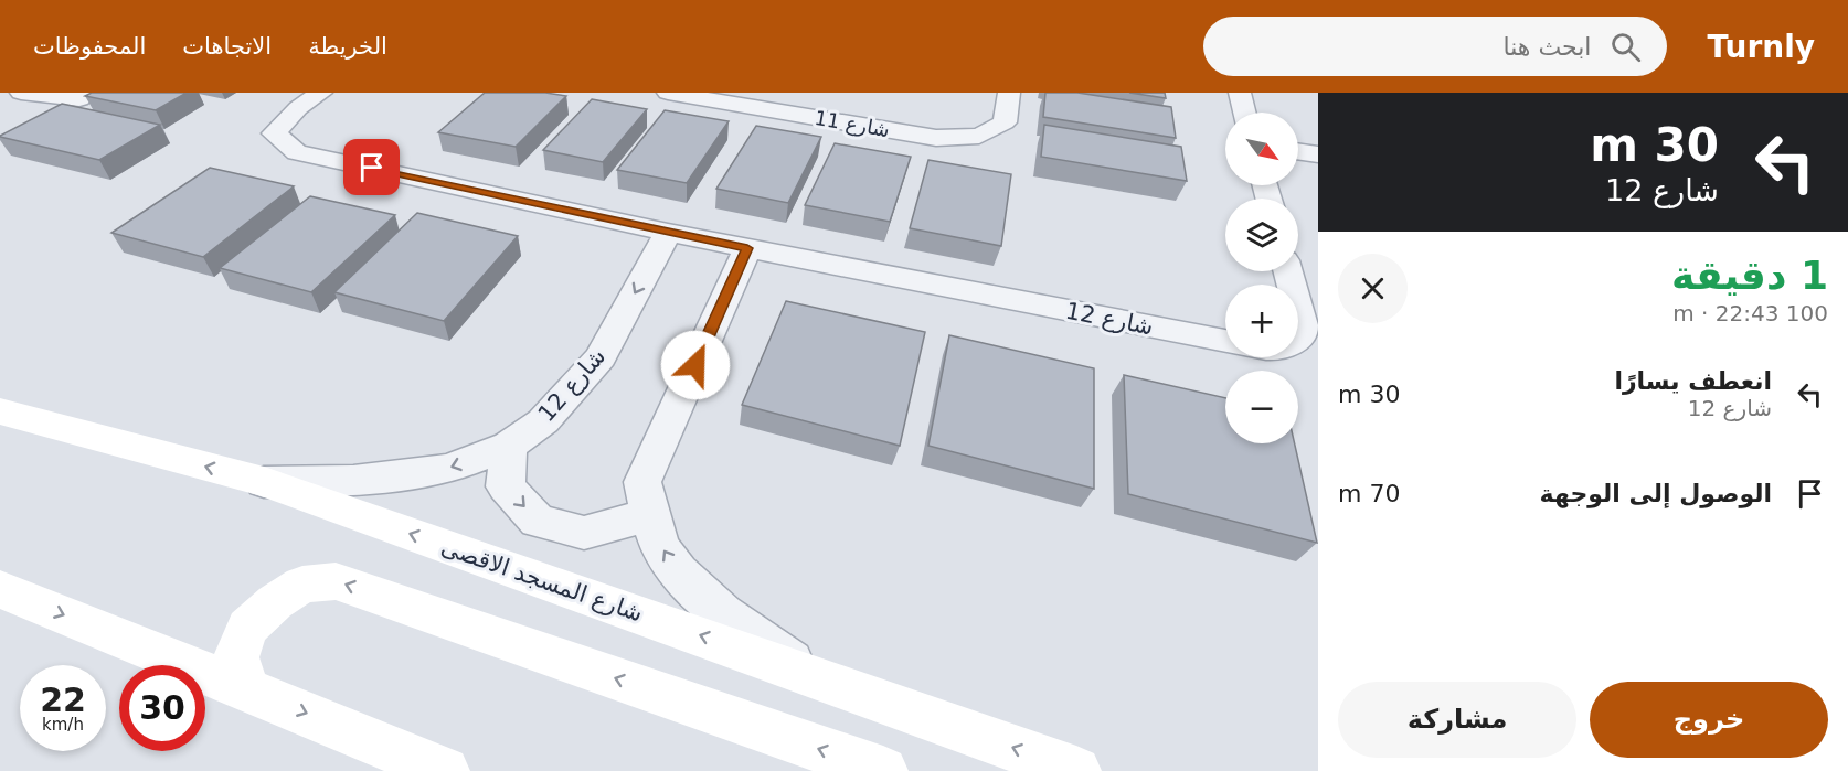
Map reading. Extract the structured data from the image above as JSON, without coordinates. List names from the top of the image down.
{
  "streets": {
    "main road": ["شارع المسجد الاقصى"],
    "street": ["شارع 11", "شارع 12"]
  },
  "crossings": [
    ["شارع 12", "شارع المسجد الاقصى"]
  ],
  "north": "bottom right",
  "page": {
    "header": "Turnly",
    "search": "ابحث هنا",
    "nav": ["الخريطة", "الاتجاهات", "المحفوظات"],
    "turn": ["30 m", "شارع 12"],
    "map_buttons": ["+", "−"],
    "heading": ["1 دقيقة", "100 m · 22:43"],
    "list": [
      {
        "name": "انعطف يسارًا",
        "note": "شارع 12",
        "value": "30 m"
      },
      {
        "name": "الوصول إلى الوجهة",
        "value": "70 m"
      }
    ],
    "speed": "22 km/h",
    "limit": "30",
    "buttons": ["خروج", "مشاركة"]
  }
}
